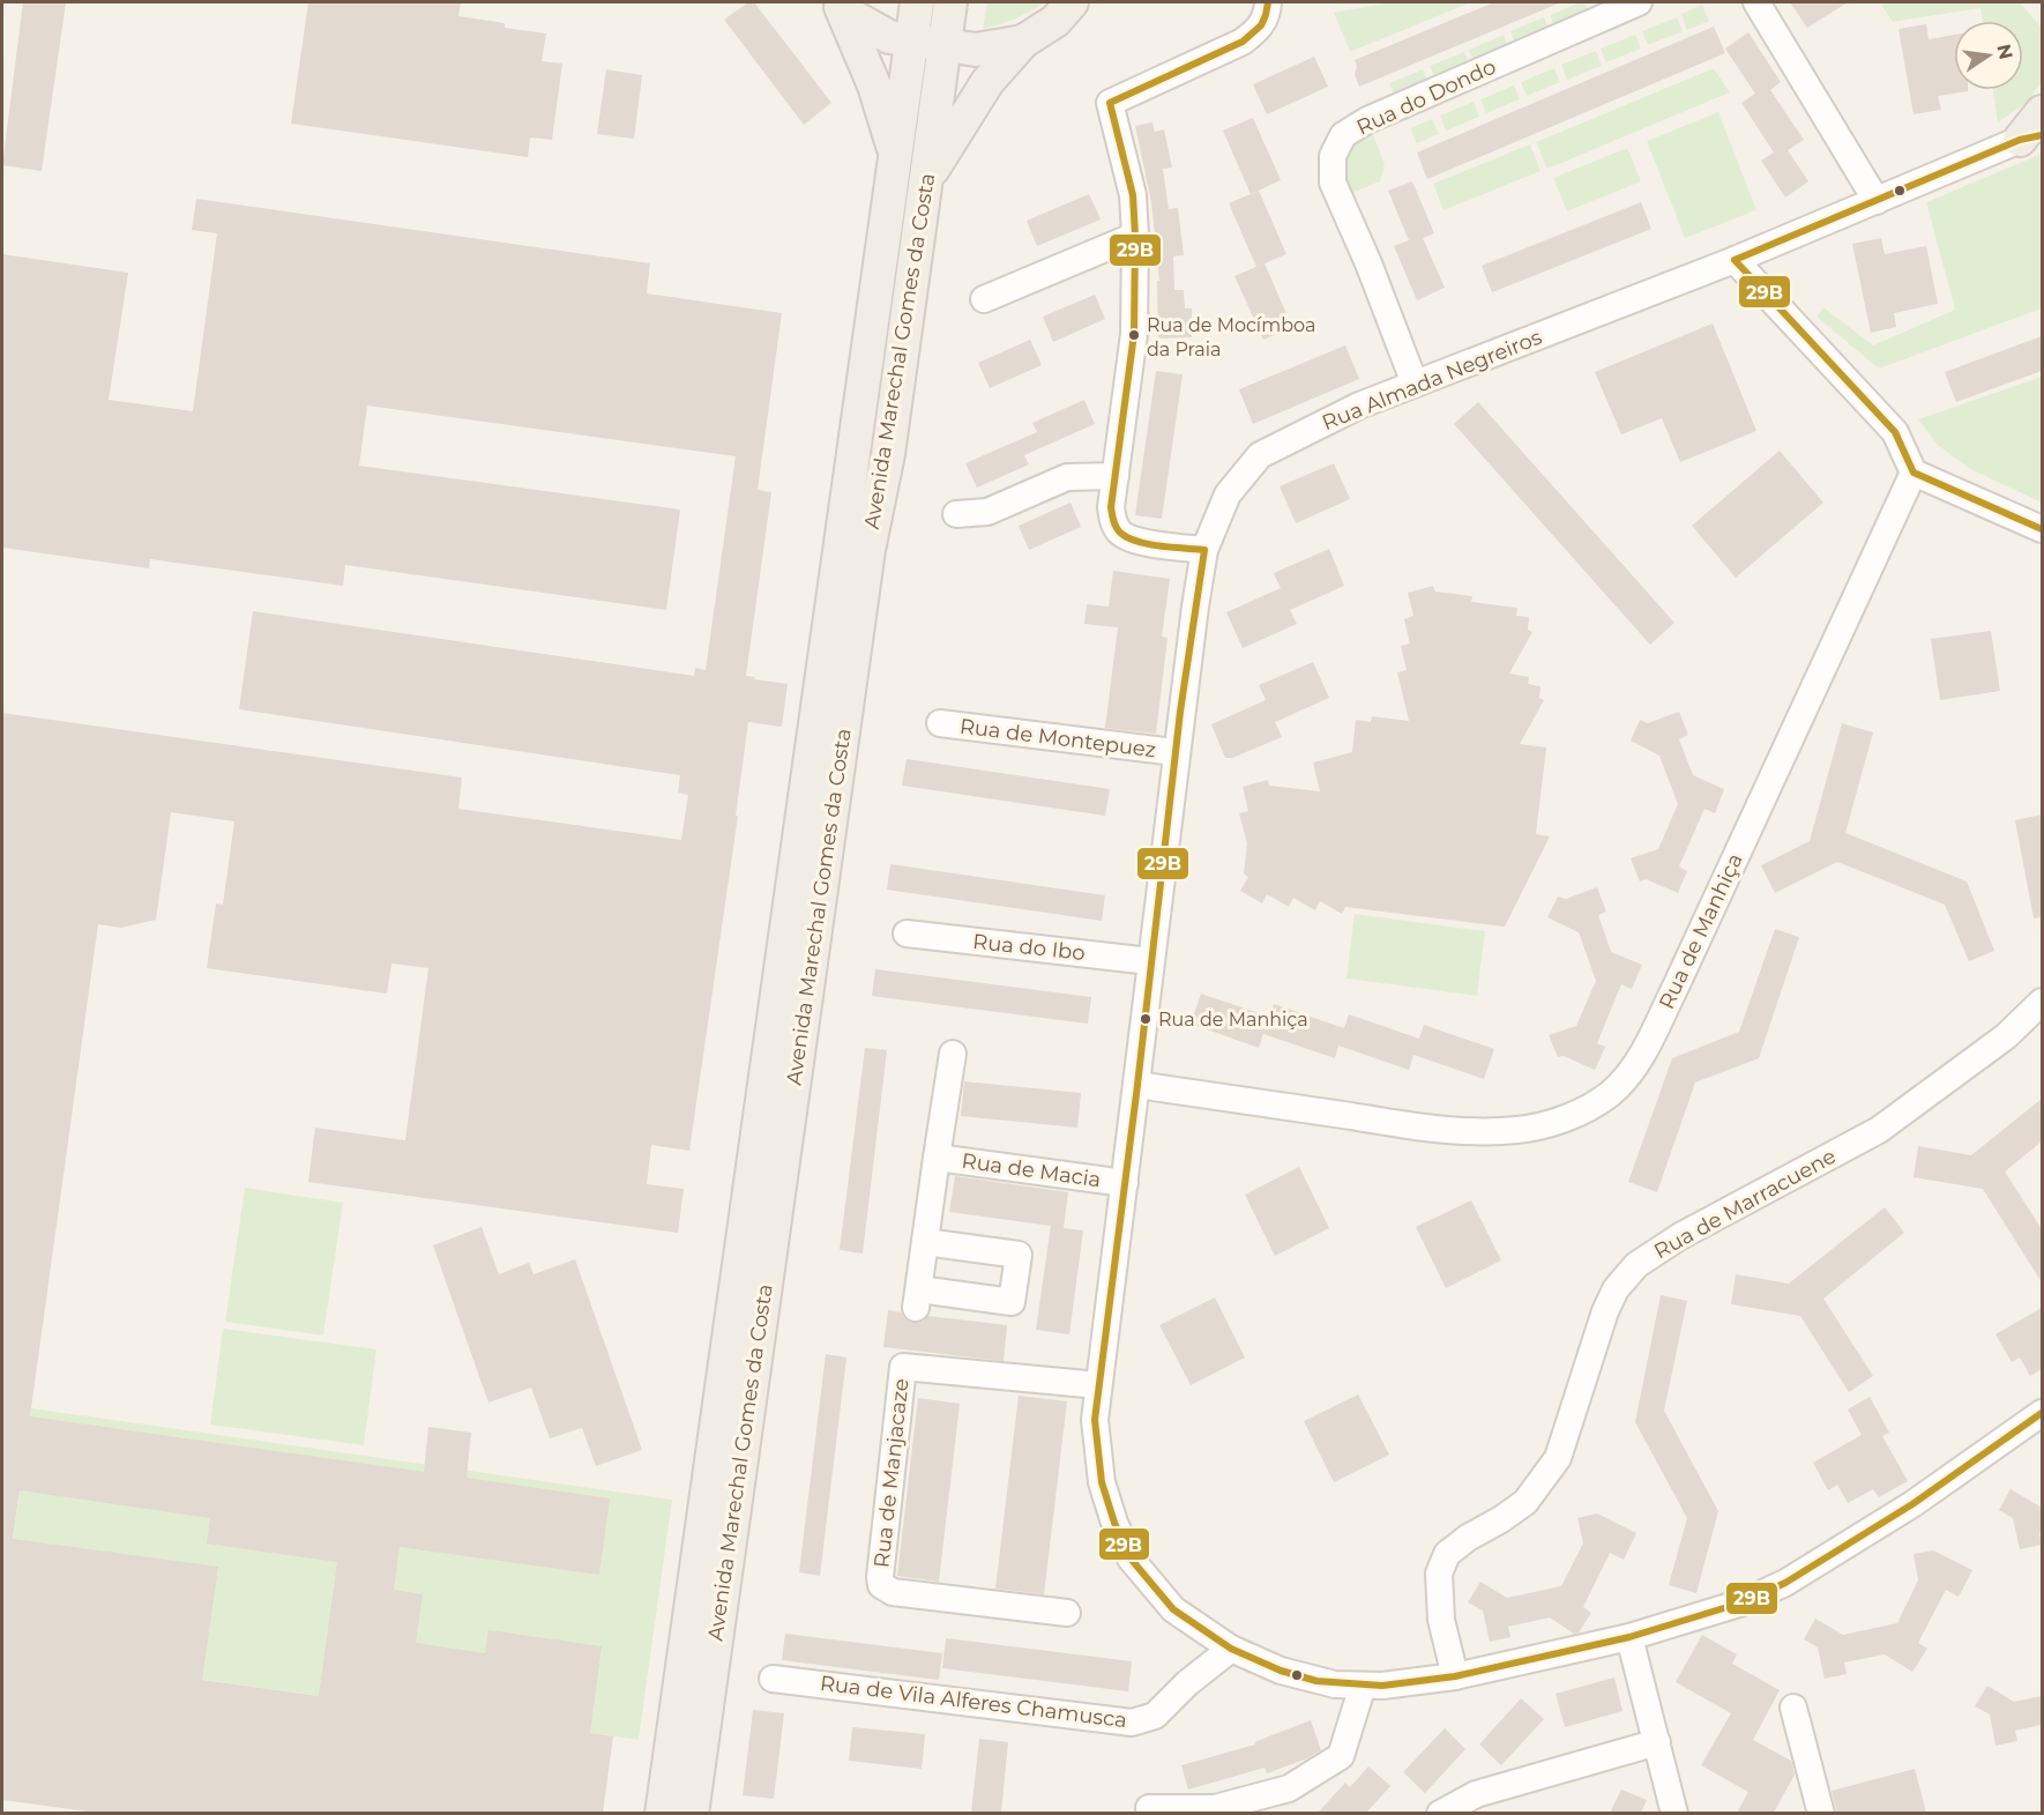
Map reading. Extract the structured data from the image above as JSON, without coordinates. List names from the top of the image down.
{
  "streets": {
    "main road": ["Avenida Marechal Gomes da Costa"],
    "street": [
      "Rua do Dondo",
      "Rua Almada Negreiros",
      "Rua de Montepuez",
      "Rua de Manhiça",
      "Rua do Ibo",
      "Rua de Macia",
      "Rua de Marracuene",
      "Rua de Manjacaze",
      "Rua de Vila Alferes Chamusca"
    ]
  },
  "crossings": [
    ["Rua do Dondo", "Rua Almada Negreiros"],
    ["Rua Almada Negreiros", "Rua de Montepuez"],
    ["Rua Almada Negreiros", "Rua de Manhiça"],
    ["Rua Almada Negreiros", "Rua do Ibo"],
    ["Rua Almada Negreiros", "Rua de Macia"],
    ["Rua Almada Negreiros", "Rua de Marracuene"],
    ["Rua Almada Negreiros", "Rua de Manjacaze"],
    ["Rua Almada Negreiros", "Rua de Vila Alferes Chamusca"]
  ],
  "places": ["Rua de Mocímboa da Praia", "Rua de Manhiça"],
  "lines": ["transit line 29B"],
  "north": "right"
}
